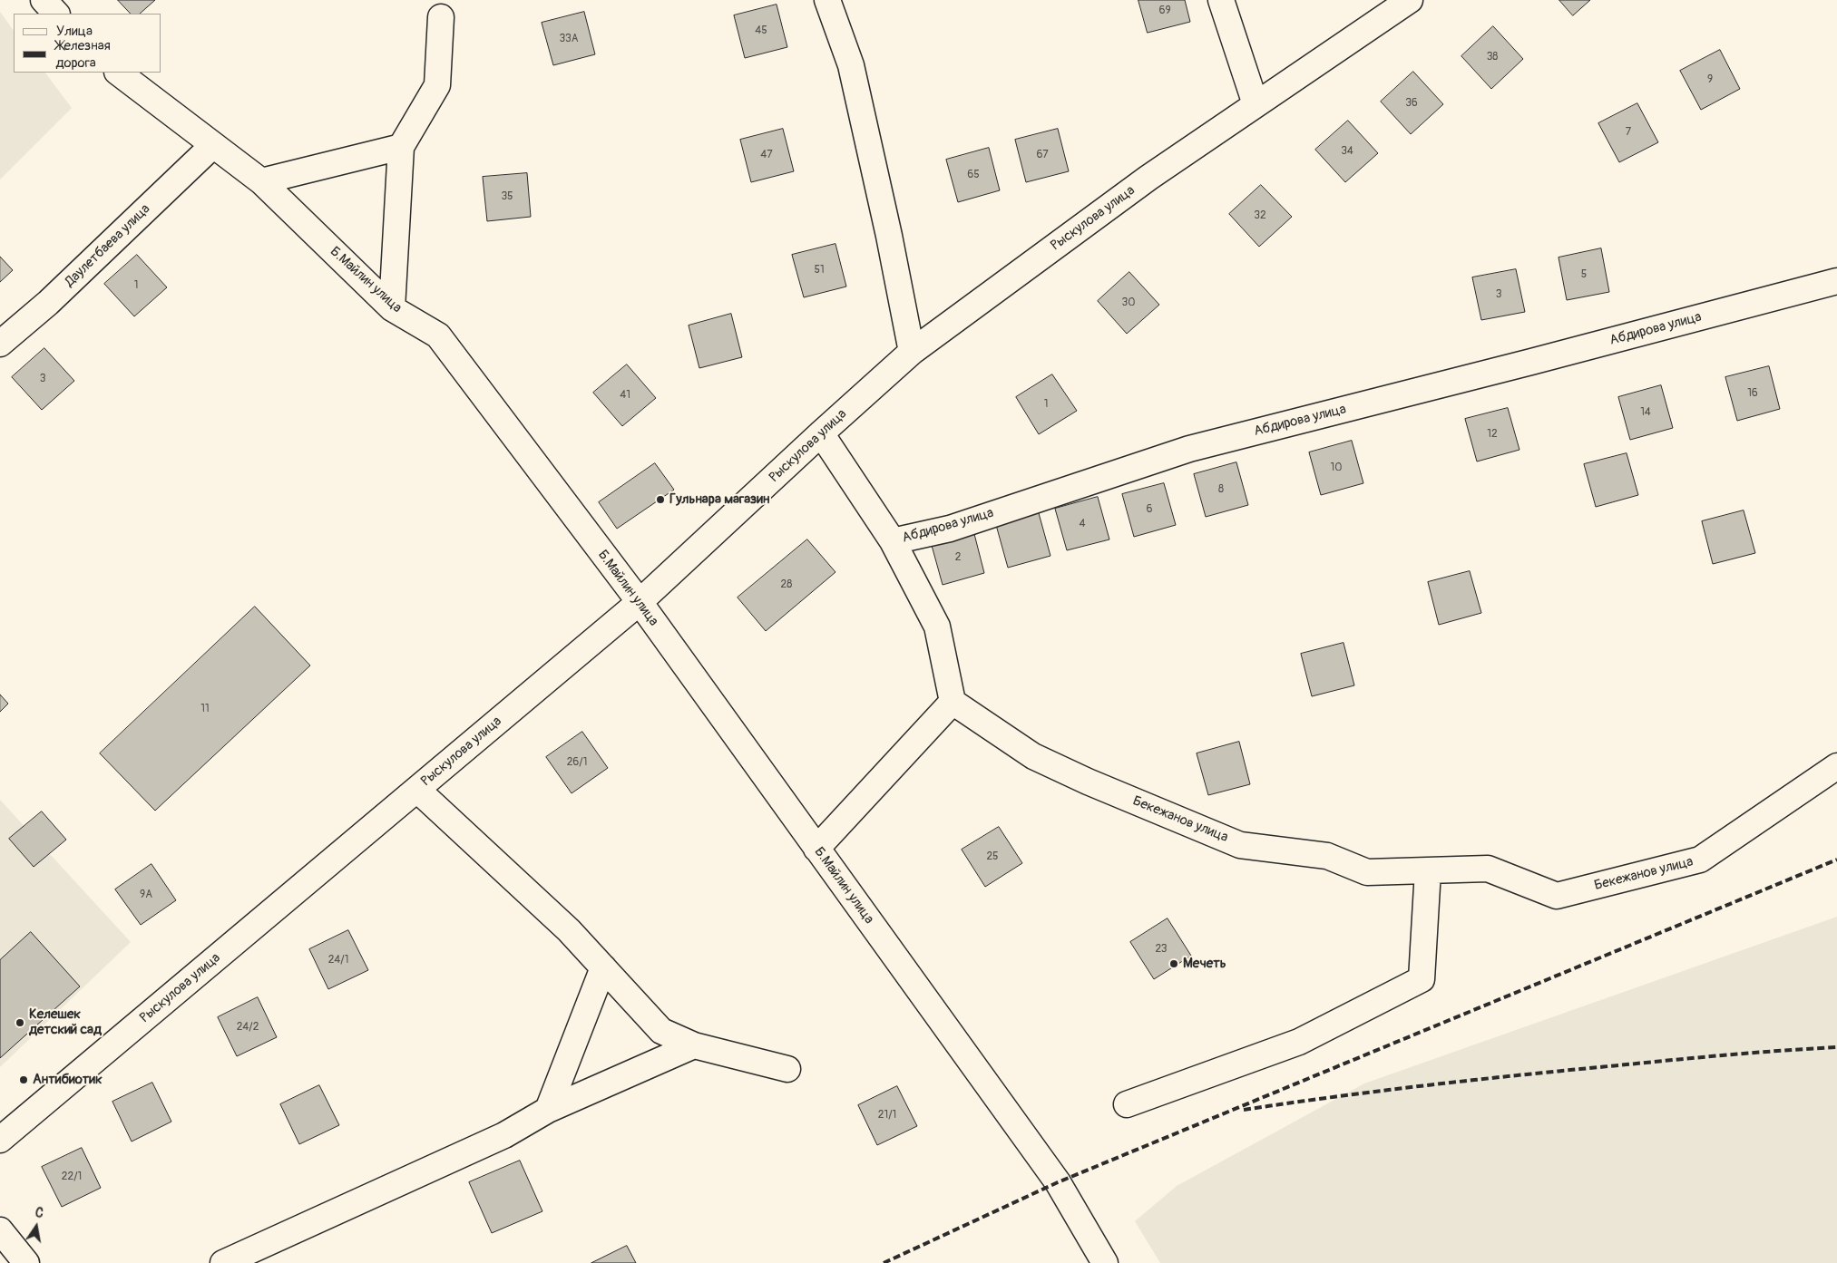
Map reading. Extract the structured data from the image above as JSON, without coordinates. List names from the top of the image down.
{
  "streets": {
    "street": [
      "Рыскулова улица",
      "Даулетбаева улица",
      "Б.Майлин улица",
      "Абдирова улица",
      "Бекежанов улица"
    ]
  },
  "crossings": [
    ["Рыскулова улица", "Б.Майлин улица"],
    ["Рыскулова улица", "Абдирова улица"],
    ["Даулетбаева улица", "Б.Майлин улица"]
  ],
  "places": [
    "Гульнара магазин",
    "Мечеть",
    "Келешек детский сад",
    "Антибиотик"
  ],
  "house_numbers": [
    "69",
    "45",
    "33А",
    "38",
    "9",
    "36",
    "7",
    "34",
    "47",
    "67",
    "65",
    "35",
    "32",
    "51",
    "5",
    "1",
    "3",
    "30",
    "3",
    "16",
    "41",
    "1",
    "14",
    "12",
    "10",
    "8",
    "6",
    "4",
    "2",
    "28",
    "11",
    "26/1",
    "25",
    "9А",
    "23",
    "24/1",
    "24/2",
    "21/1",
    "22/1"
  ],
  "legend": ["Улица", "Железная дорога"],
  "north": "top"
}
